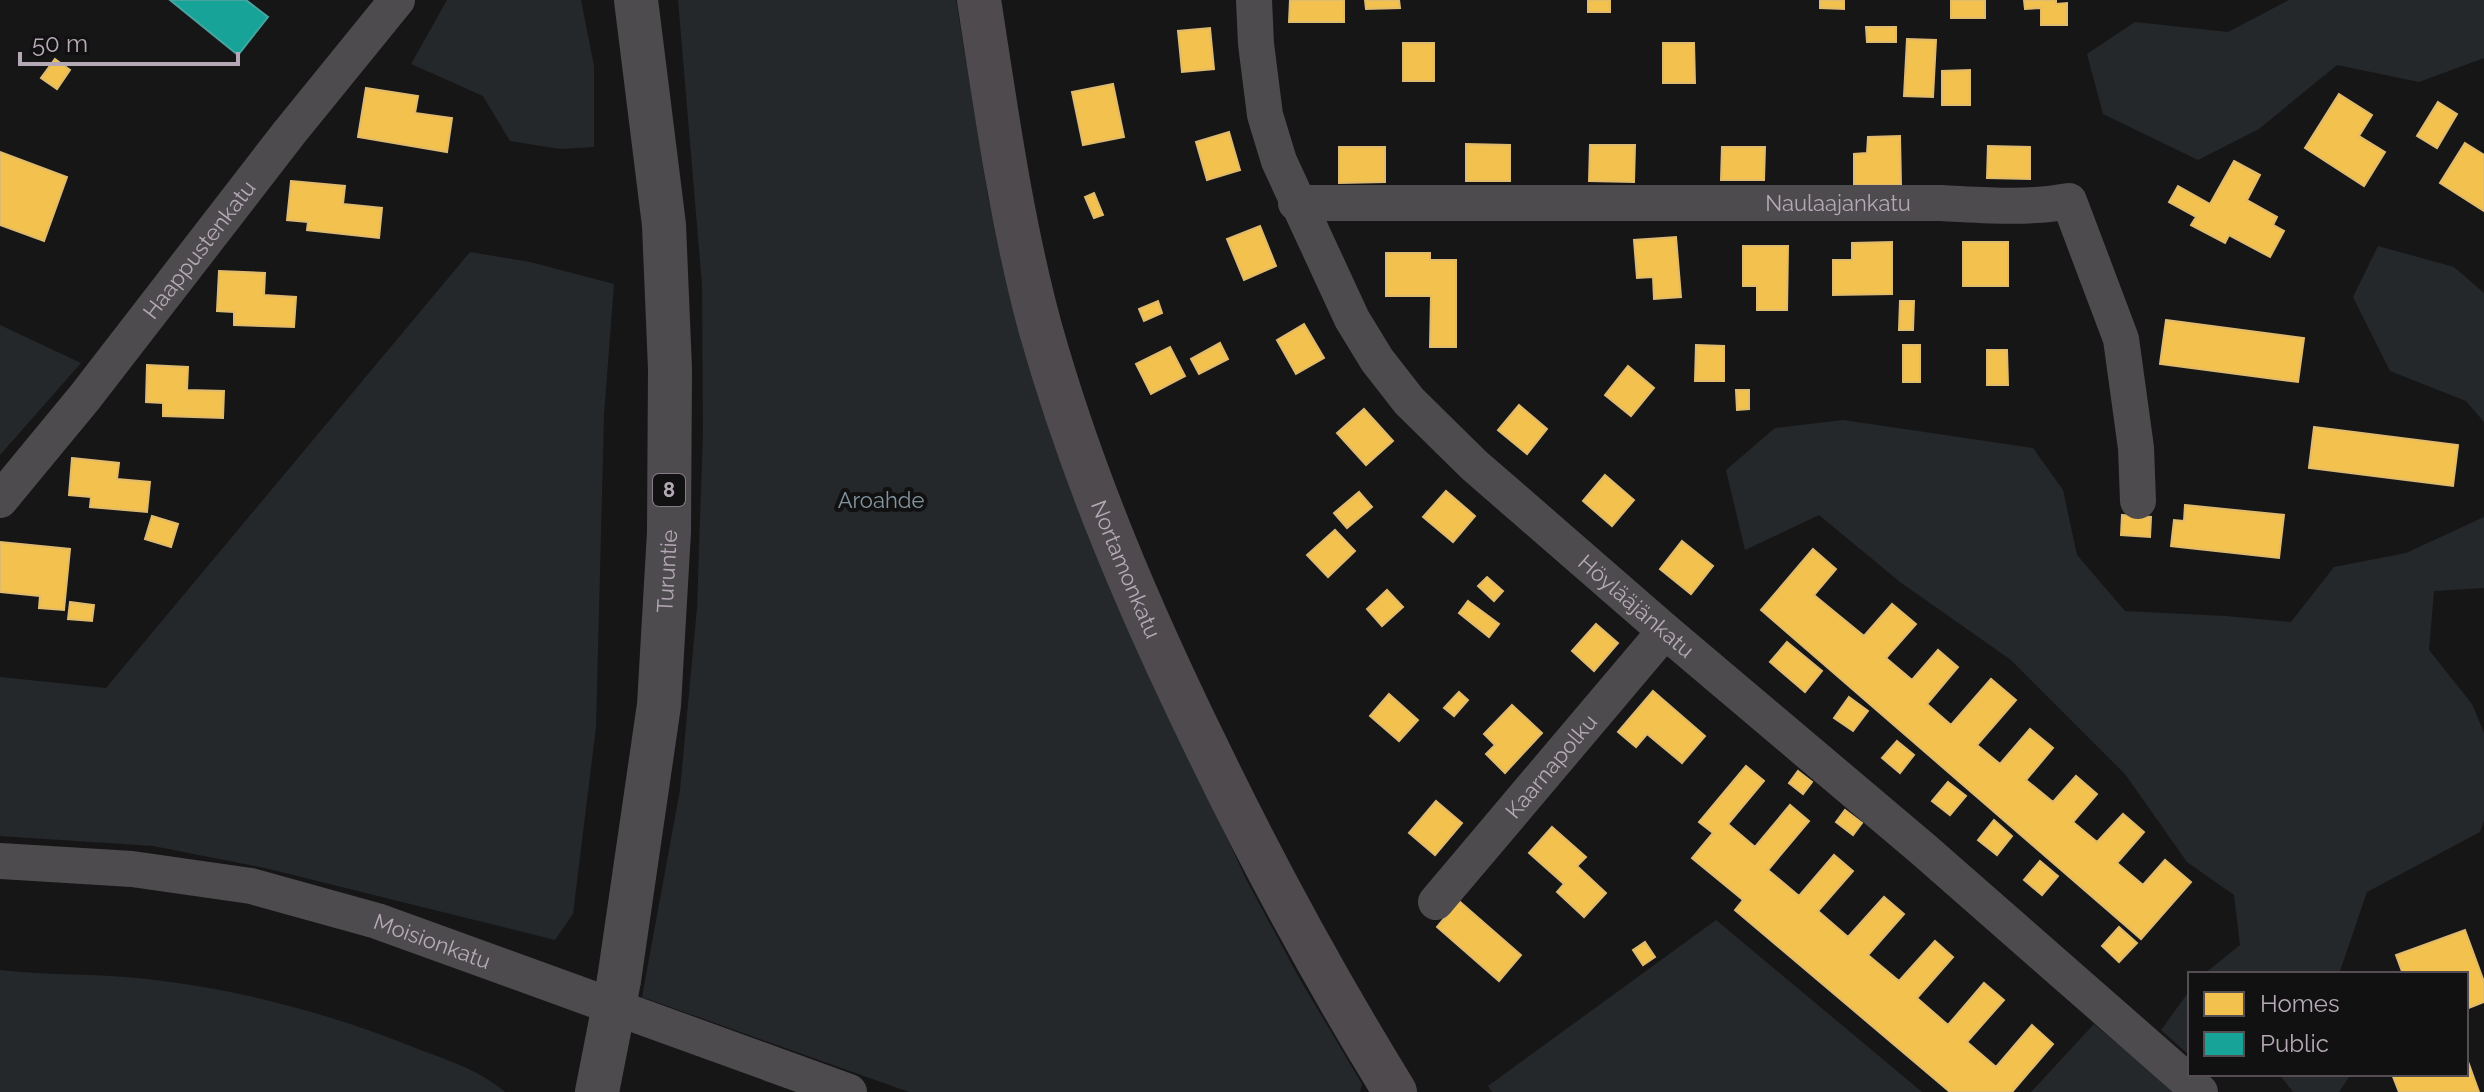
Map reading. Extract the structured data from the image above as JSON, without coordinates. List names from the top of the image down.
{
  "streets": {
    "highway": ["8", "Turuntie"],
    "main road": ["Nortamonkatu"],
    "street": [
      "Naulaajankatu",
      "Haappustenkatu",
      "Höylääjänkatu",
      "Kaarnapolku",
      "Moisionkatu"
    ]
  },
  "crossings": [
    ["Naulaajankatu", "Höylääjänkatu"],
    ["Höylääjänkatu", "Kaarnapolku"]
  ],
  "parks": ["Aroahde"],
  "legend": ["Homes", "Public"],
  "scale_bar": "50 m"
}
